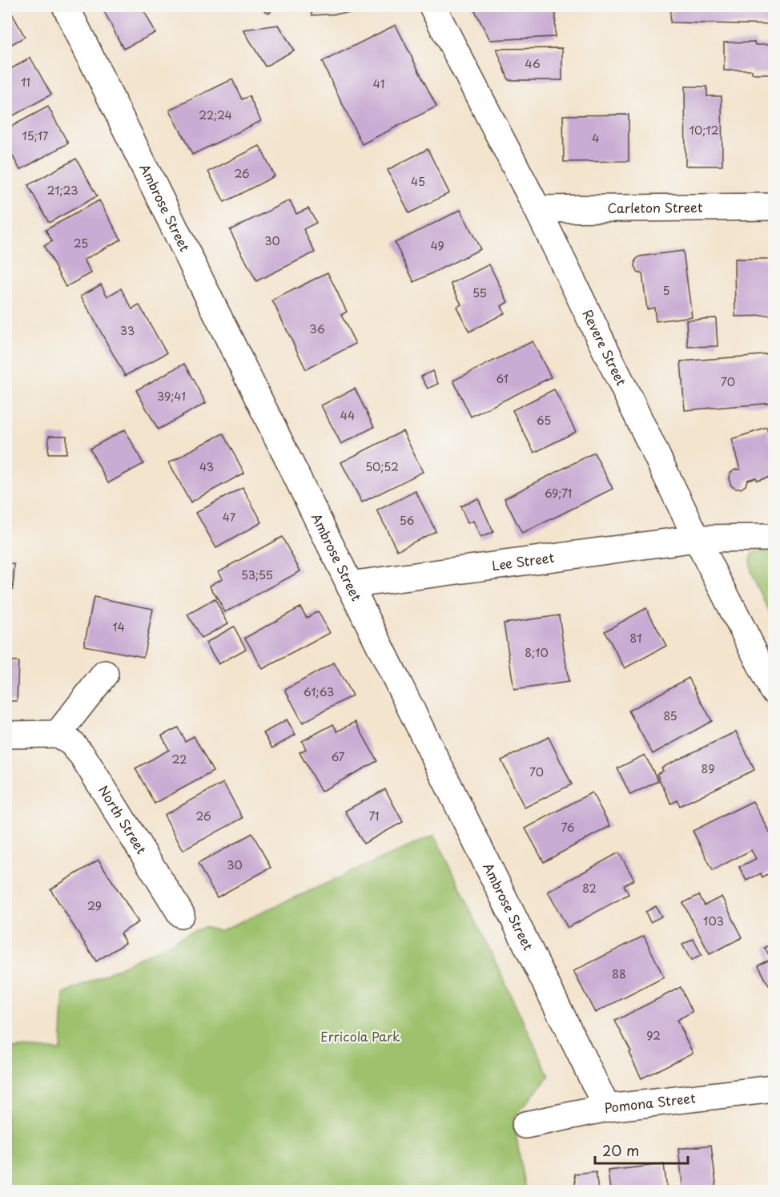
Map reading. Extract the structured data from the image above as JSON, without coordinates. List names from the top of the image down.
{
  "streets": {
    "street": [
      "Ambrose Street",
      "Carleton Street",
      "Revere Street",
      "Lee Street",
      "North Street",
      "Pomona Street"
    ]
  },
  "crossings": [
    ["Ambrose Street", "Lee Street"],
    ["Ambrose Street", "Pomona Street"],
    ["Carleton Street", "Revere Street"],
    ["Revere Street", "Lee Street"]
  ],
  "parks": ["Erricola Park"],
  "house_numbers": [
    "46",
    "11",
    "41",
    "22;24",
    "10;12",
    "15;17",
    "4",
    "26",
    "45",
    "21;23",
    "30",
    "25",
    "49",
    "5",
    "55",
    "36",
    "33",
    "61",
    "70",
    "39;41",
    "44",
    "65",
    "43",
    "50;52",
    "69;71",
    "47",
    "56",
    "53;55",
    "14",
    "81",
    "8;10",
    "61;63",
    "85",
    "67",
    "22",
    "89",
    "70",
    "26",
    "71",
    "76",
    "30",
    "82",
    "29",
    "103",
    "88",
    "92"
  ],
  "scale_bar": "20 m"
}
